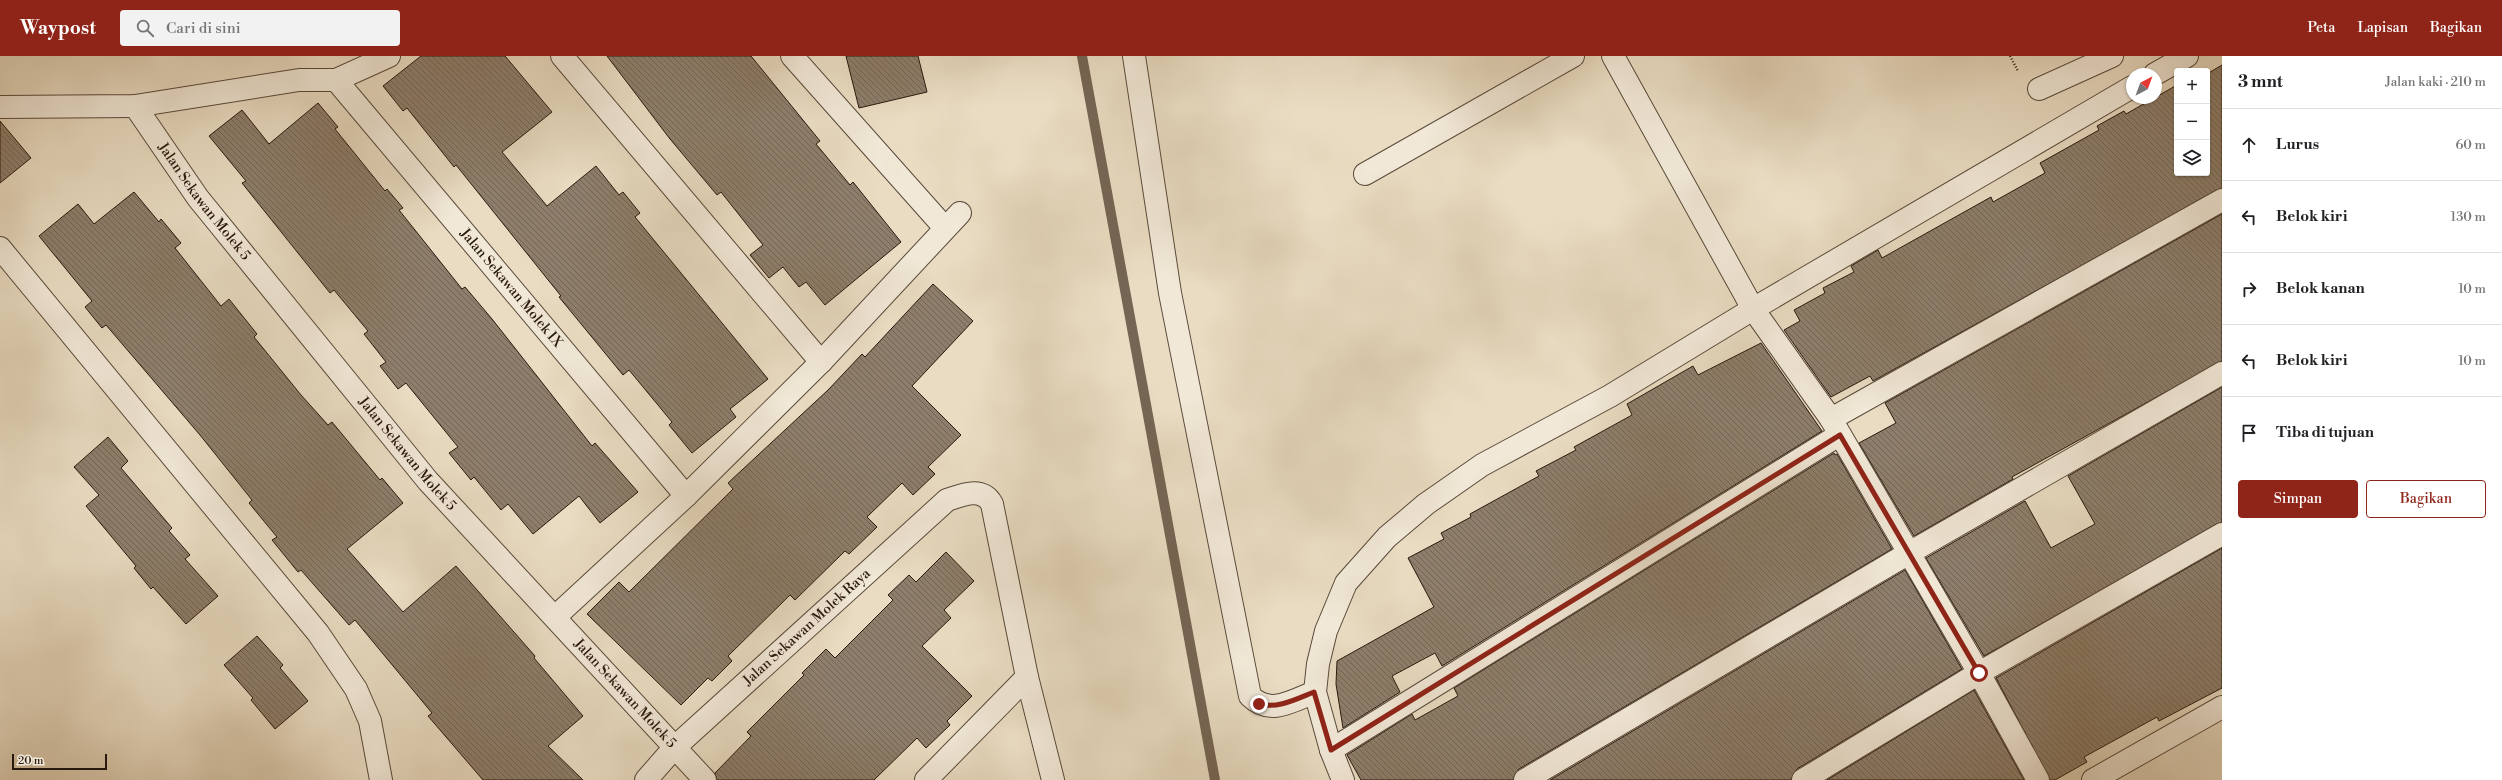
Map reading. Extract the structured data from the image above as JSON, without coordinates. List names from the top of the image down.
{
  "streets": {
    "street": ["Jalan Sekawan Molek 5", "Jalan Sekawan Molek IX", "Jalan Sekawan Molek Raya"]
  },
  "crossings": [
    ["Jalan Sekawan Molek 5", "Jalan Sekawan Molek Raya"]
  ],
  "scale_bar": "20 m",
  "north": "top right",
  "page": {
    "header": "Waypost",
    "search": "Cari di sini",
    "nav": ["Peta", "Lapisan", "Bagikan"],
    "heading": ["3 mnt", "Jalan kaki · 210 m"],
    "map_buttons": ["+", "−"],
    "list": [
      ["Lurus", "60 m"],
      ["Belok kiri", "130 m"],
      ["Belok kanan", "10 m"],
      ["Belok kiri", "10 m"],
      "Tiba di tujuan"
    ],
    "buttons": ["Simpan", "Bagikan"],
    "scale": "20 m"
  }
}
